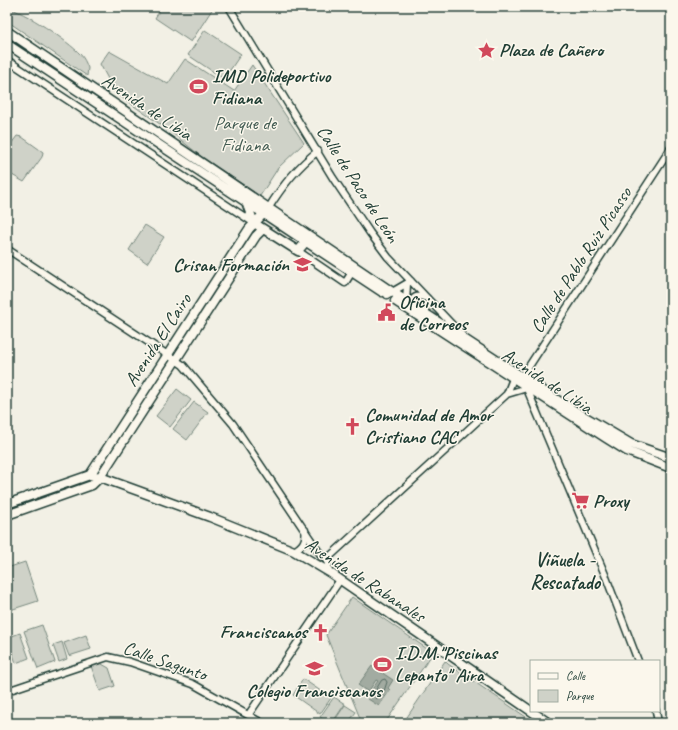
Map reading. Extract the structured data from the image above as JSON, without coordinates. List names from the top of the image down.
{
  "streets": {
    "main road": ["Avenida de Libia", "Avenida El Cairo", "Avenida de Rabanales"],
    "street": ["Calle de Paco de León", "Calle de Pablo Ruiz Picasso", "Calle Sagunto"]
  },
  "crossings": [
    ["Avenida de Libia", "Calle de Paco de León"],
    ["Avenida de Libia", "Calle de Pablo Ruiz Picasso"],
    ["Avenida de Libia", "Avenida El Cairo"],
    ["Avenida El Cairo", "Avenida de Rabanales"]
  ],
  "districts": ["Viñuela - Rescatado"],
  "parks": ["Parque de Fidiana"],
  "places": {
    "place": ["Plaza de Cañero"],
    "sports": ["IMD Polideportivo Fidiana", "I.D.M.\"Piscinas Lepanto\" Aira"],
    "school or university": ["Crisan Formación", "Colegio Franciscanos"],
    "public building": ["Oficina de Correos"],
    "church": ["Comunidad de Amor Cristiano CAC", "Franciscanos"],
    "supermarket": ["Proxy"]
  },
  "legend": ["Calle", "Parque"]
}
